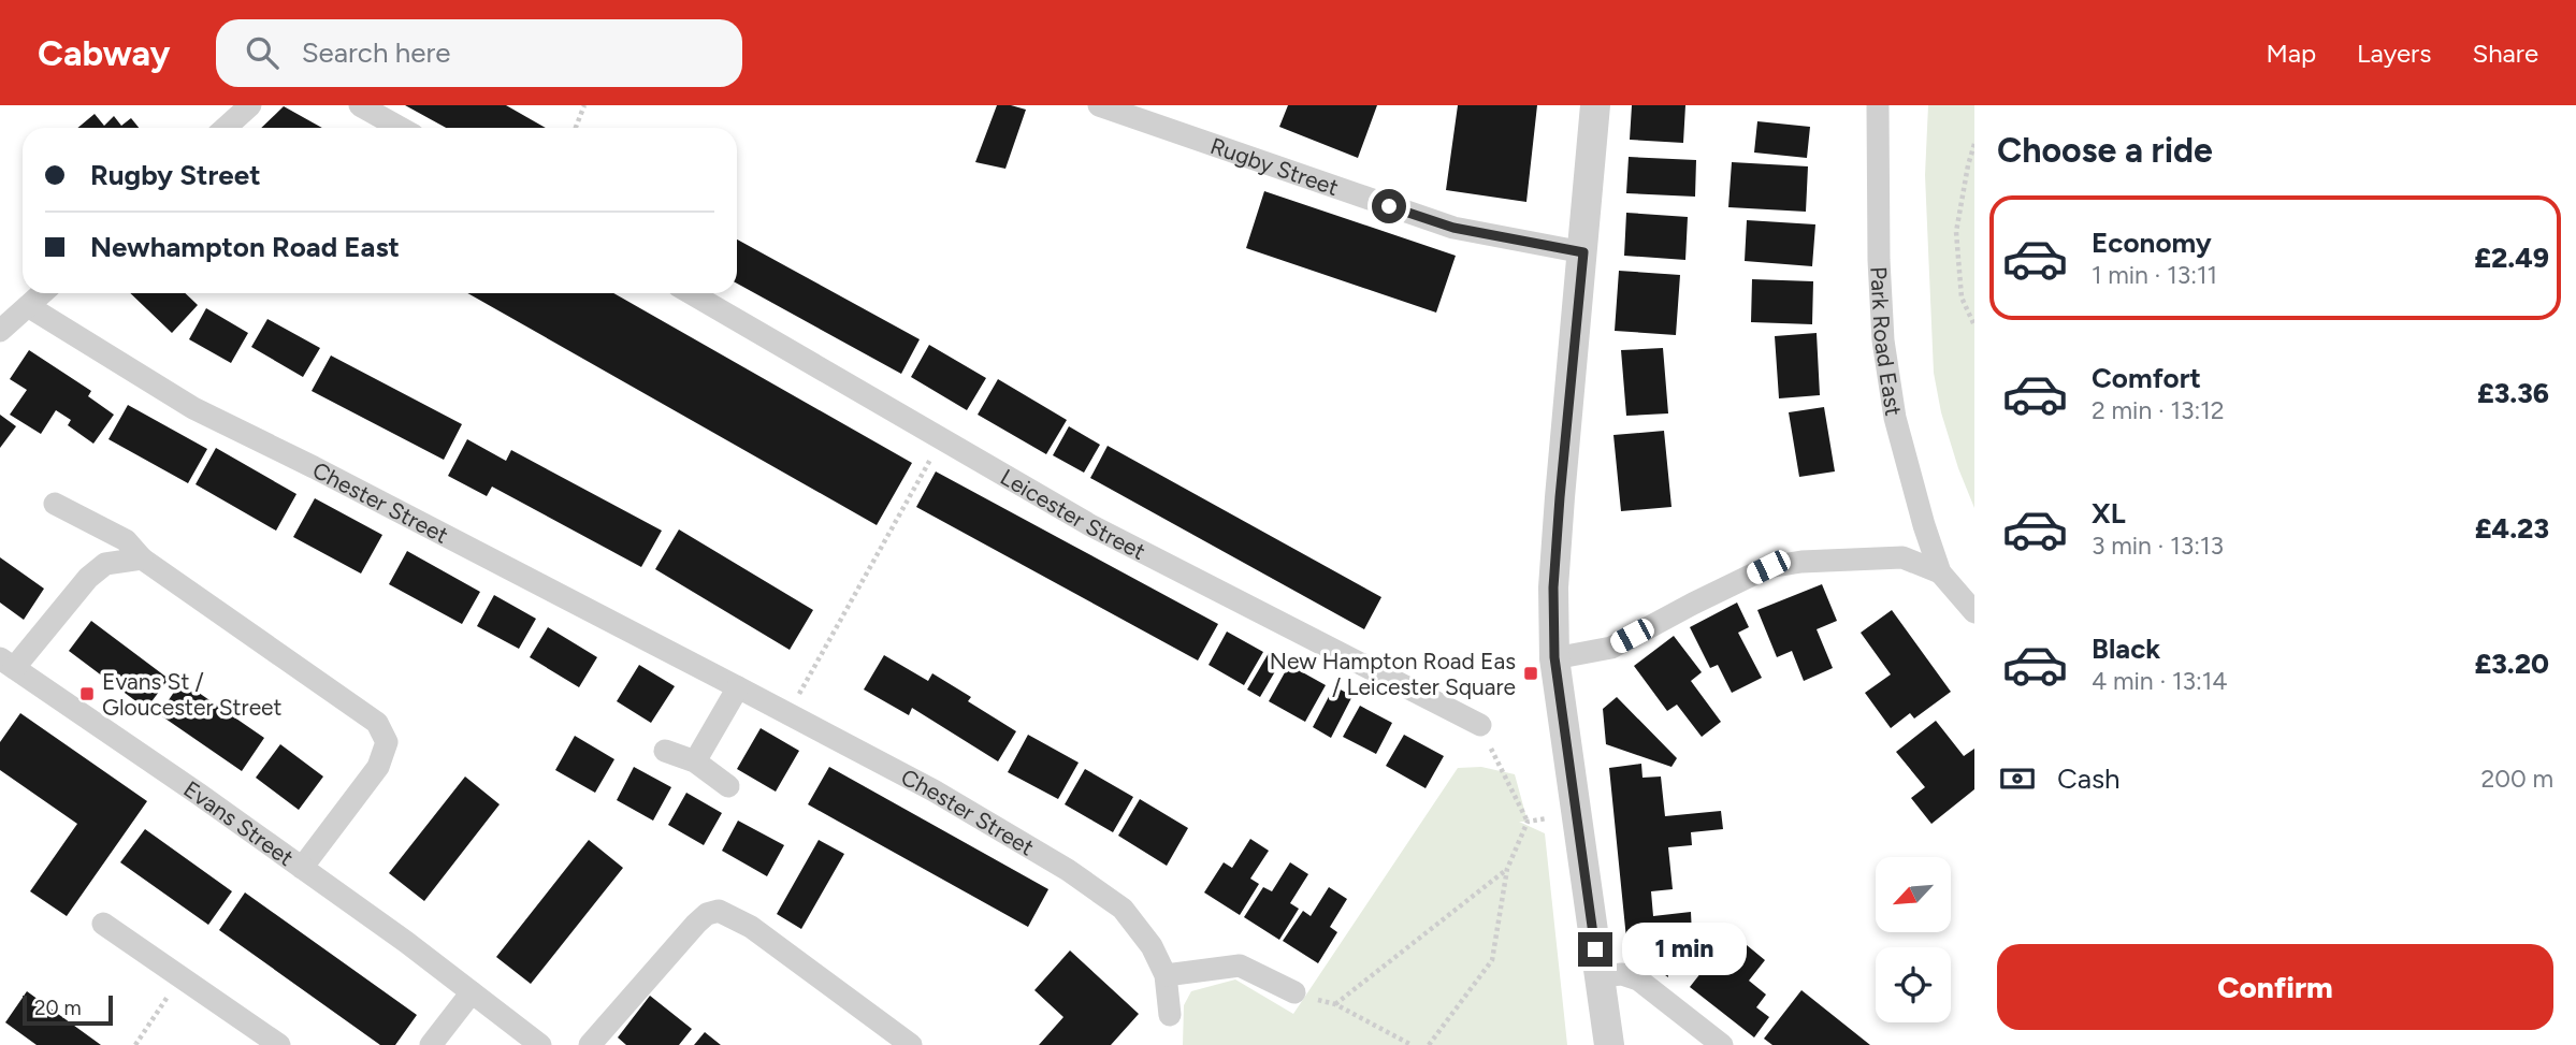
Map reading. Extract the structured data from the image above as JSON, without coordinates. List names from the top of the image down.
{
  "streets": {
    "street": [
      "Rugby Street",
      "Park Road East",
      "Chester Street",
      "Leicester Street",
      "Evans Street"
    ]
  },
  "places": {
    "transit": ["New Hampton Road Eas / Leicester Square", "Evans St / Gloucester Street"]
  },
  "scale_bar": "20 m",
  "north": "bottom left",
  "page": {
    "header": "Cabway",
    "search": "Search here",
    "nav": ["Map", "Layers", "Share"],
    "heading": "Choose a ride",
    "banner": ["Rugby Street", "Newhampton Road East"],
    "list": [
      {
        "name": "Economy",
        "note": "1 min · 13:11",
        "value": "£2.49"
      },
      {
        "name": "Comfort",
        "note": "2 min · 13:12",
        "value": "£3.36"
      },
      {
        "name": "XL",
        "note": "3 min · 13:13",
        "value": "£4.23"
      },
      {
        "name": "Black",
        "note": "4 min · 13:14",
        "value": "£3.20"
      }
    ],
    "pay": ["Cash", "200 m"],
    "bubble": "1 min",
    "buttons": "Confirm",
    "scale": "20 m"
  }
}
